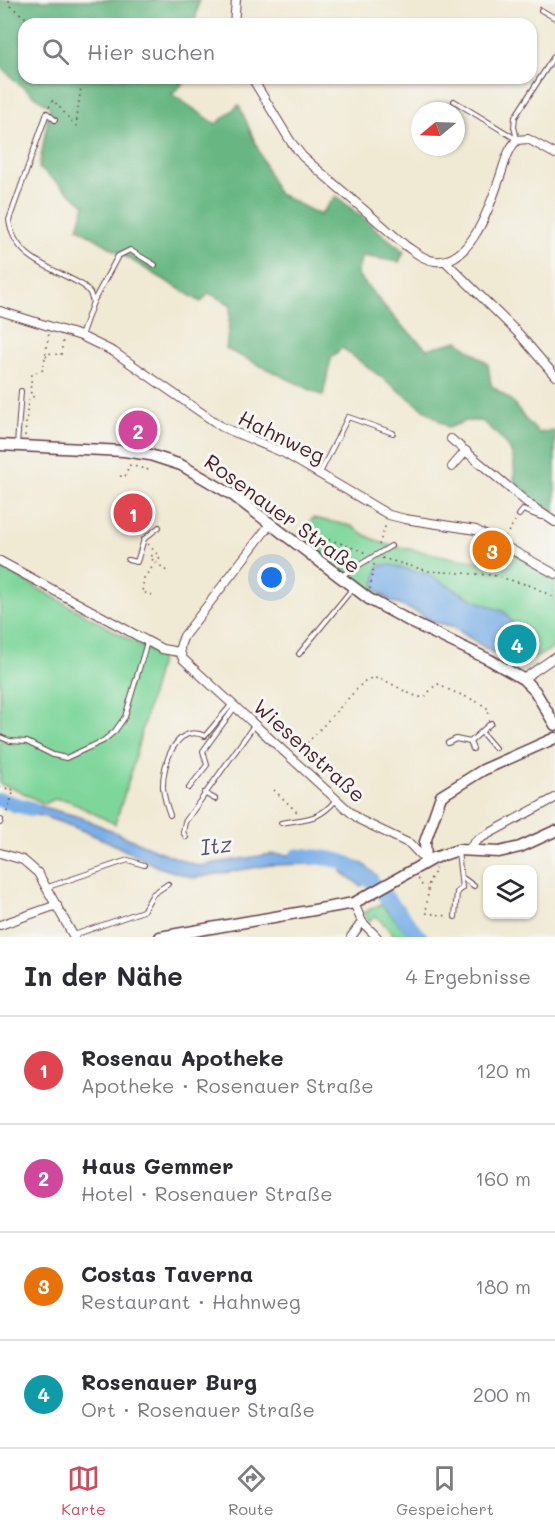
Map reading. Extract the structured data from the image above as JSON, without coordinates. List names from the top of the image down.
{
  "streets": {
    "street": ["Hahnweg", "Rosenauer Straße", "Wiesenstraße"]
  },
  "water": ["Itz"],
  "north": "left",
  "page": {
    "search": "Hier suchen",
    "pins": [
      "2",
      "1",
      "3",
      "4"
    ],
    "heading": ["In der Nähe", "4 Ergebnisse"],
    "list": [
      {
        "mark": "1",
        "name": "Rosenau Apotheke",
        "note": "Apotheke · Rosenauer Straße",
        "value": "120 m"
      },
      {
        "mark": "2",
        "name": "Haus Gemmer",
        "note": "Hotel · Rosenauer Straße",
        "value": "160 m"
      },
      {
        "mark": "3",
        "name": "Costas Taverna",
        "note": "Restaurant · Hahnweg",
        "value": "180 m"
      },
      {
        "mark": "4",
        "name": "Rosenauer Burg",
        "note": "Ort · Rosenauer Straße",
        "value": "200 m"
      }
    ],
    "nav": ["Karte", "Route", "Gespeichert"]
  }
}
